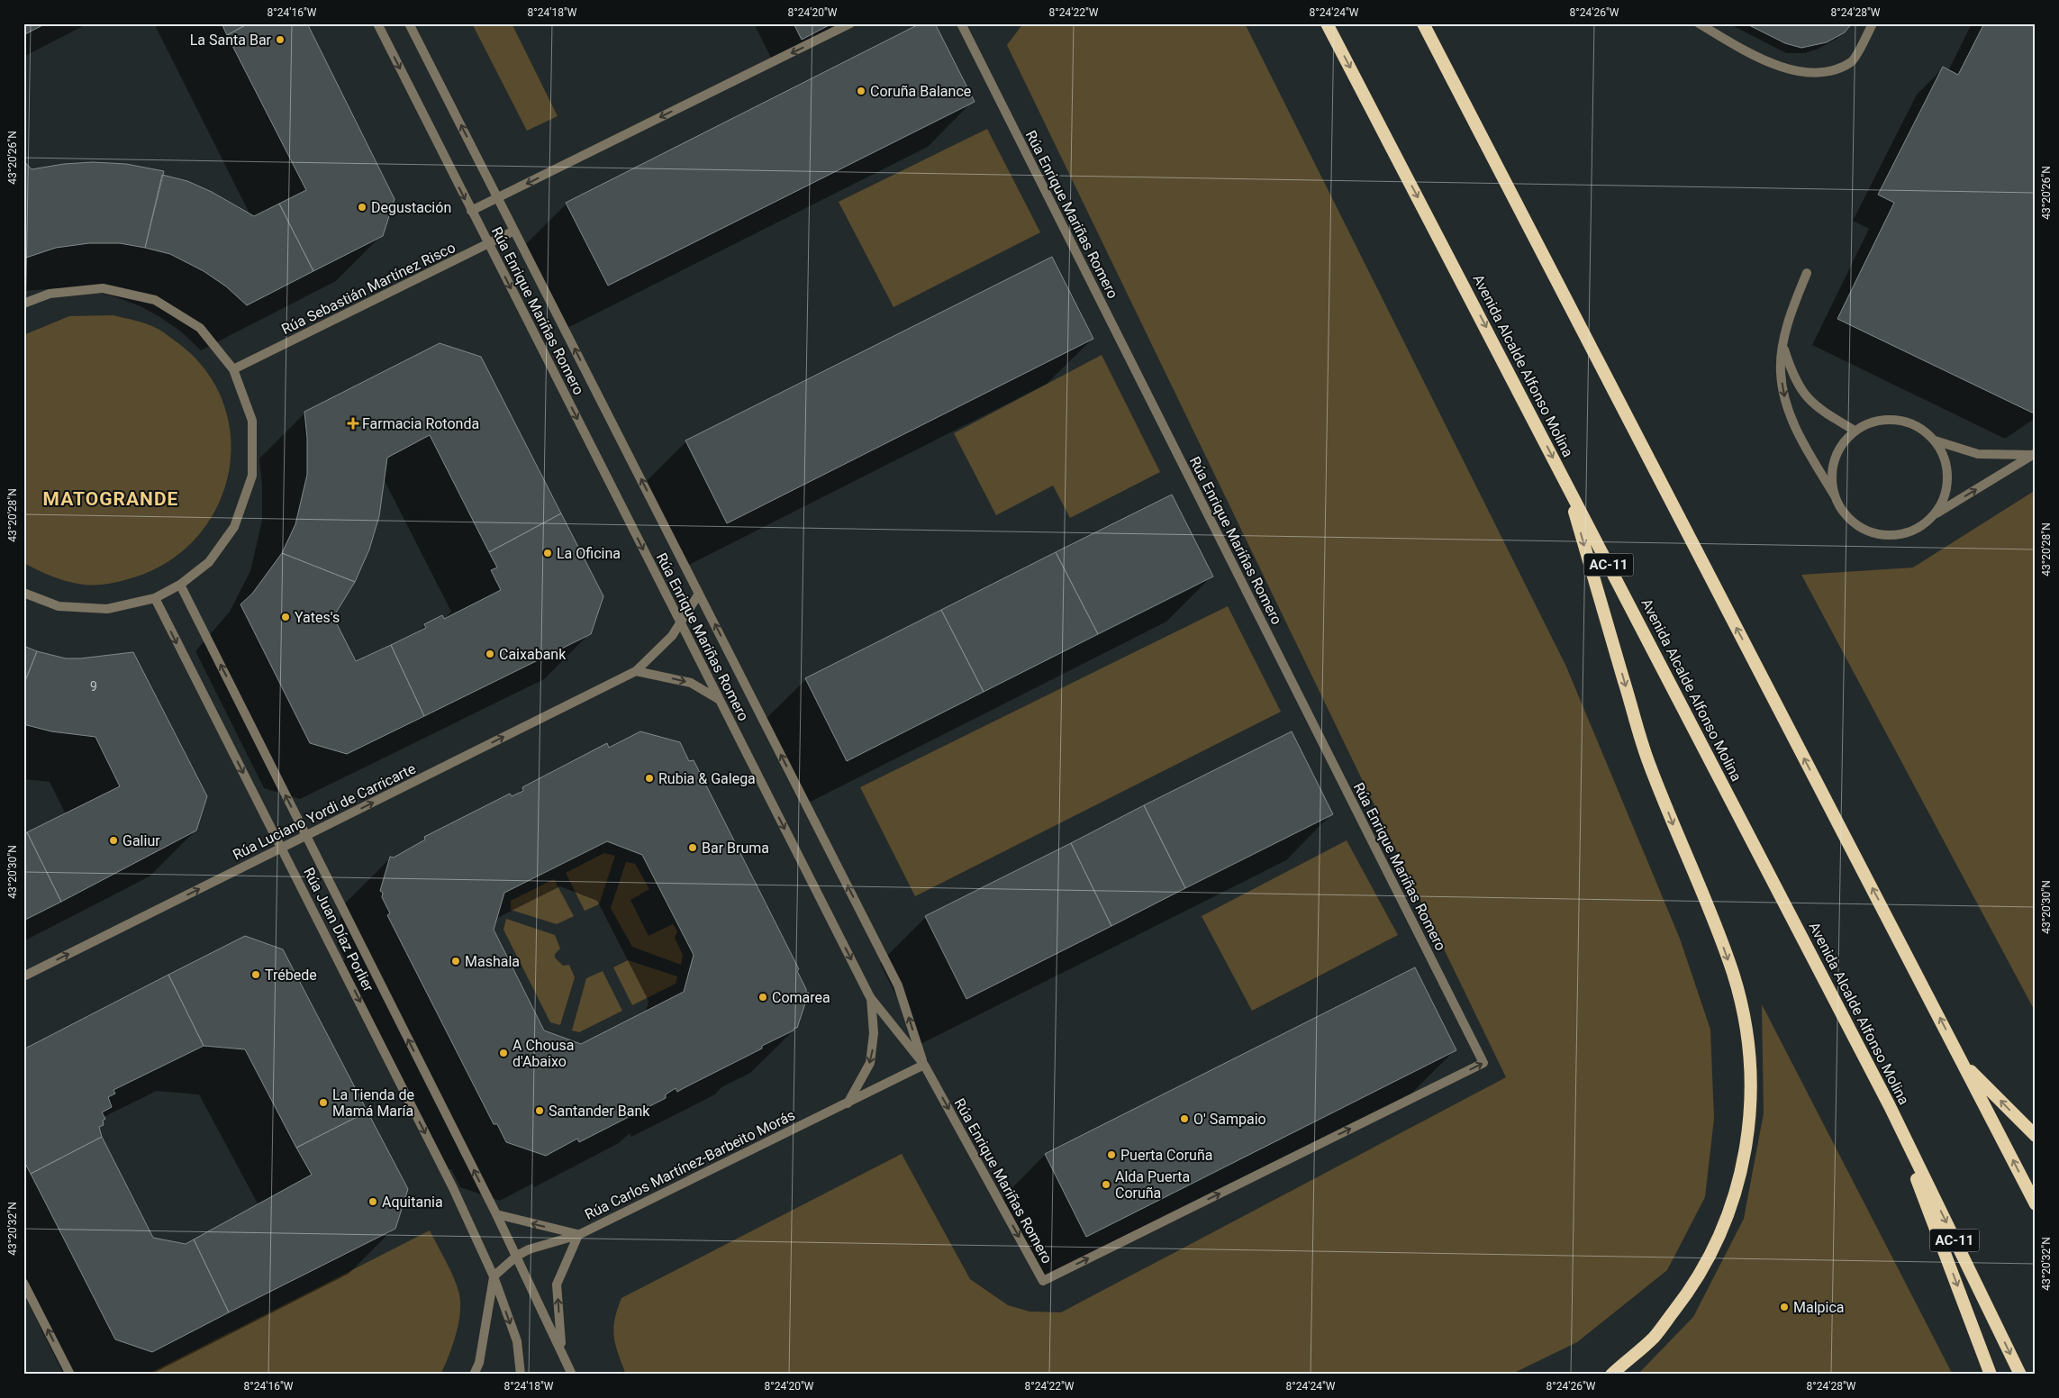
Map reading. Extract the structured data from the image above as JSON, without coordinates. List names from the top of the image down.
{
  "streets": {
    "highway": ["Avenida Alcalde Alfonso Molina", "AC-11"],
    "street": [
      "Rúa Enrique Mariñas Romero",
      "Rúa Sebastián Martínez Risco",
      "Rúa Luciano Yordi de Carricarte",
      "Rúa Juan Díaz Porlier",
      "Rúa Carlos Martínez-Barbeito Morás"
    ]
  },
  "crossings": [
    ["Rúa Enrique Mariñas Romero", "Rúa Sebastián Martínez Risco"],
    ["Rúa Enrique Mariñas Romero", "Rúa Luciano Yordi de Carricarte"],
    ["Rúa Enrique Mariñas Romero", "Rúa Carlos Martínez-Barbeito Morás"],
    ["Rúa Luciano Yordi de Carricarte", "Rúa Juan Díaz Porlier"],
    ["Rúa Juan Díaz Porlier", "Rúa Carlos Martínez-Barbeito Morás"]
  ],
  "one_way": ["Rúa Luciano Yordi de Carricarte"],
  "districts": ["MATOGRANDE"],
  "places": {
    "other": [
      "La Santa Bar",
      "Coruña Balance",
      "Degustación",
      "La Oficina",
      "Yates's",
      "Caixabank",
      "Rubia & Galega",
      "Galiur",
      "Bar Bruma",
      "Mashala",
      "Trébede",
      "Comarea",
      "A Chousa d'Abaixo",
      "La Tienda de Mamá María",
      "Santander Bank",
      "O' Sampaio",
      "Puerta Coruña",
      "Alda Puerta Coruña",
      "Aquitania",
      "Malpica"
    ],
    "health": ["Farmacia Rotonda"]
  },
  "house_numbers": ["9"],
  "coordinates": [
    "8°24'16\"W",
    "8°24'18\"W",
    "8°24'20\"W",
    "8°24'22\"W",
    "8°24'24\"W",
    "8°24'26\"W",
    "8°24'28\"W",
    "43°20'26\"N",
    "43°20'28\"N",
    "43°20'30\"N",
    "43°20'32\"N"
  ]
}
